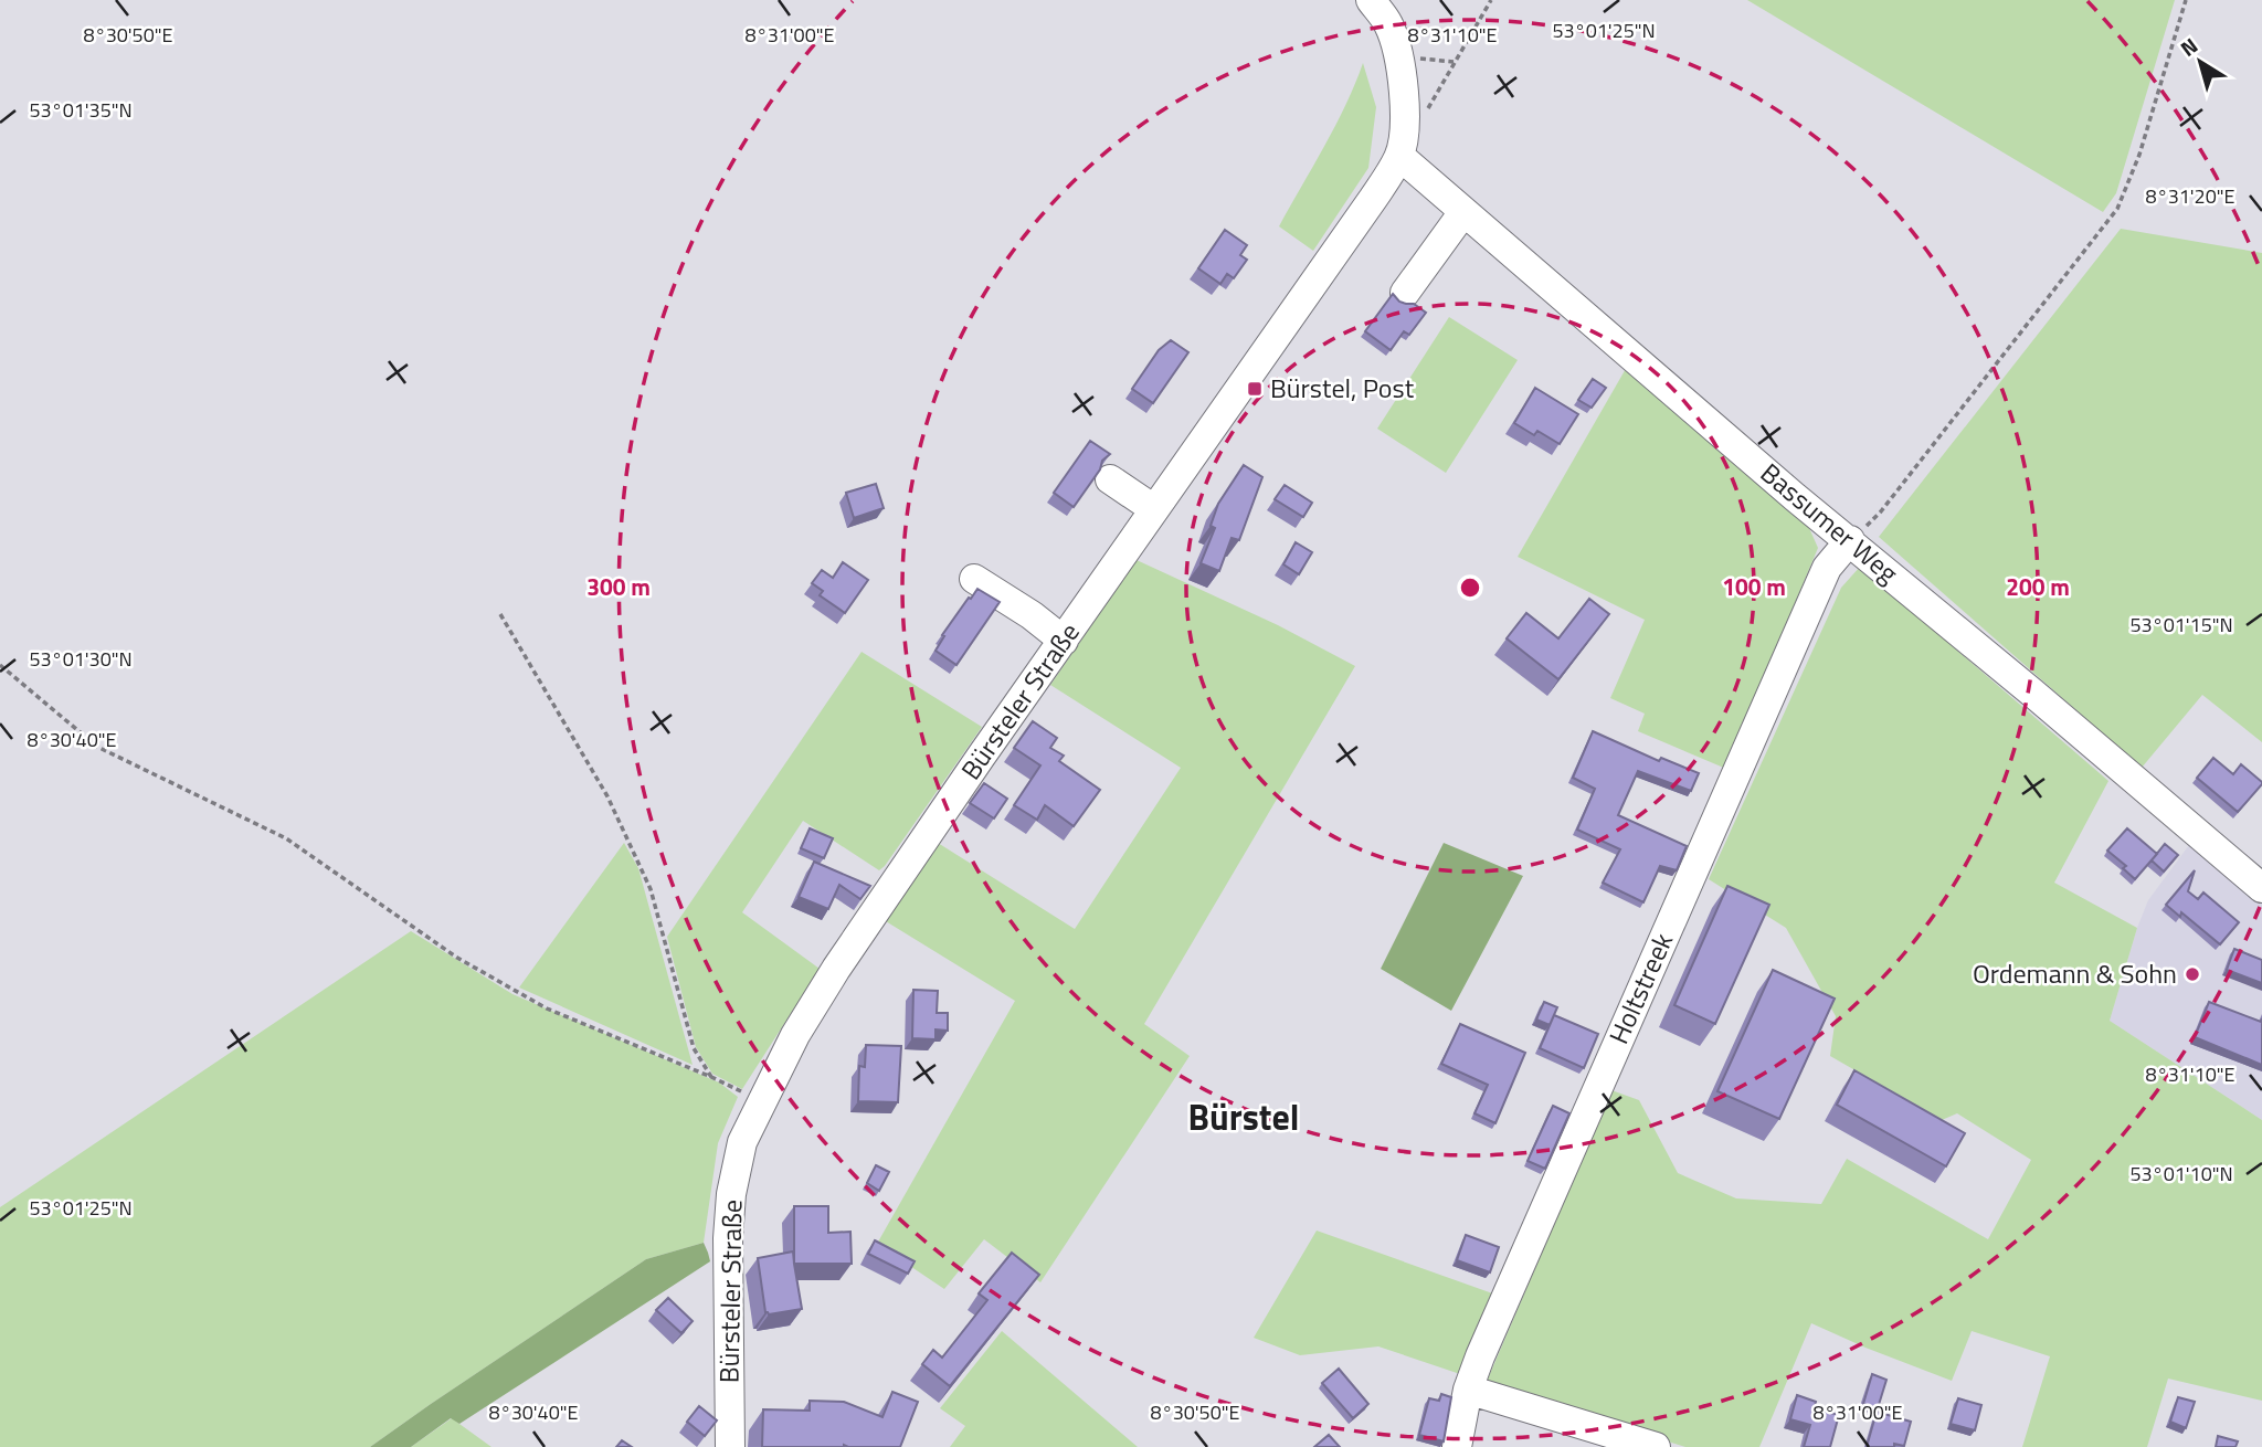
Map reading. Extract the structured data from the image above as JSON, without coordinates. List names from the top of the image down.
{
  "streets": {
    "street": ["Bassumer Weg", "Bürsteler Straße", "Holtstreek"]
  },
  "crossings": [
    ["Bassumer Weg", "Bürsteler Straße"],
    ["Bassumer Weg", "Holtstreek"]
  ],
  "districts": ["Bürstel"],
  "places": {
    "transit": ["Bürstel, Post"],
    "other": ["Ordemann & Sohn"]
  },
  "north": "top left",
  "coordinates": [
    "53°01'25\"N",
    "8°30'50\"E",
    "8°31'00\"E",
    "8°31'10\"E",
    "53°01'35\"N",
    "8°31'20\"E",
    "53°01'15\"N",
    "53°01'30\"N",
    "8°30'40\"E",
    "53°01'10\"N"
  ],
  "rings": ["100 m", "200 m", "300 m"]
}
